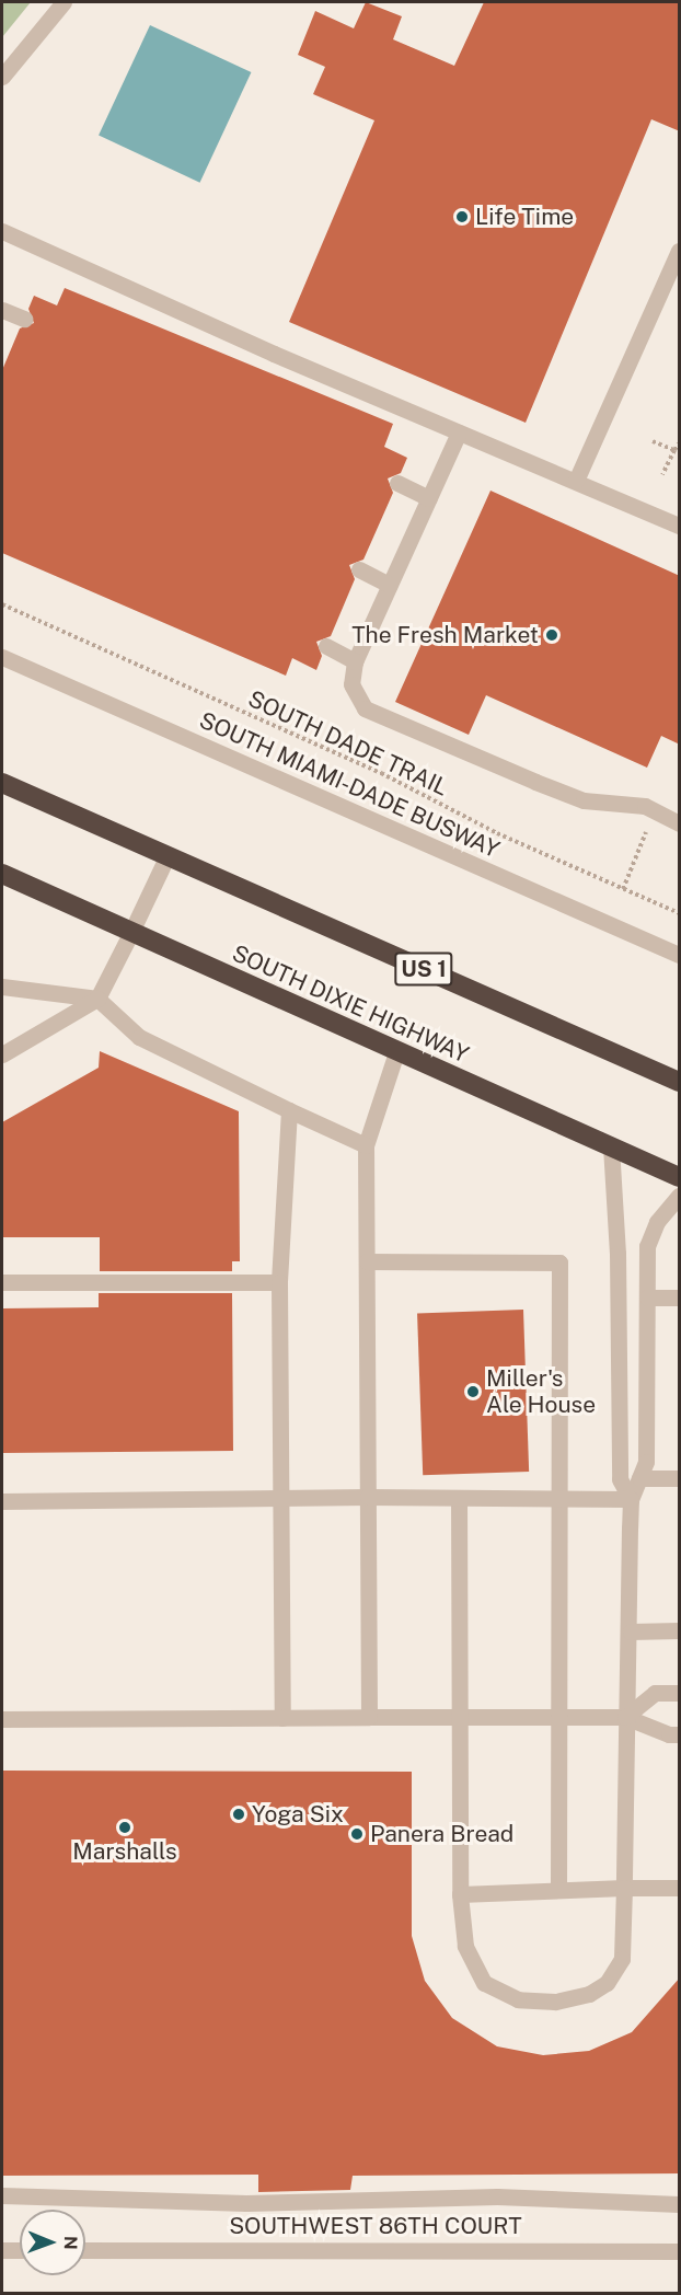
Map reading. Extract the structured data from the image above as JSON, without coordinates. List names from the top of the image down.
{
  "streets": {
    "highway": ["US 1", "SOUTH DIXIE HIGHWAY"],
    "street": ["SOUTH MIAMI-DADE BUSWAY", "SOUTHWEST 86TH COURT"],
    "path": ["SOUTH DADE TRAIL"]
  },
  "places": [
    "Life Time",
    "The Fresh Market",
    "Miller's Ale House",
    "Yoga Six",
    "Marshalls",
    "Panera Bread"
  ],
  "north": "right"
}
